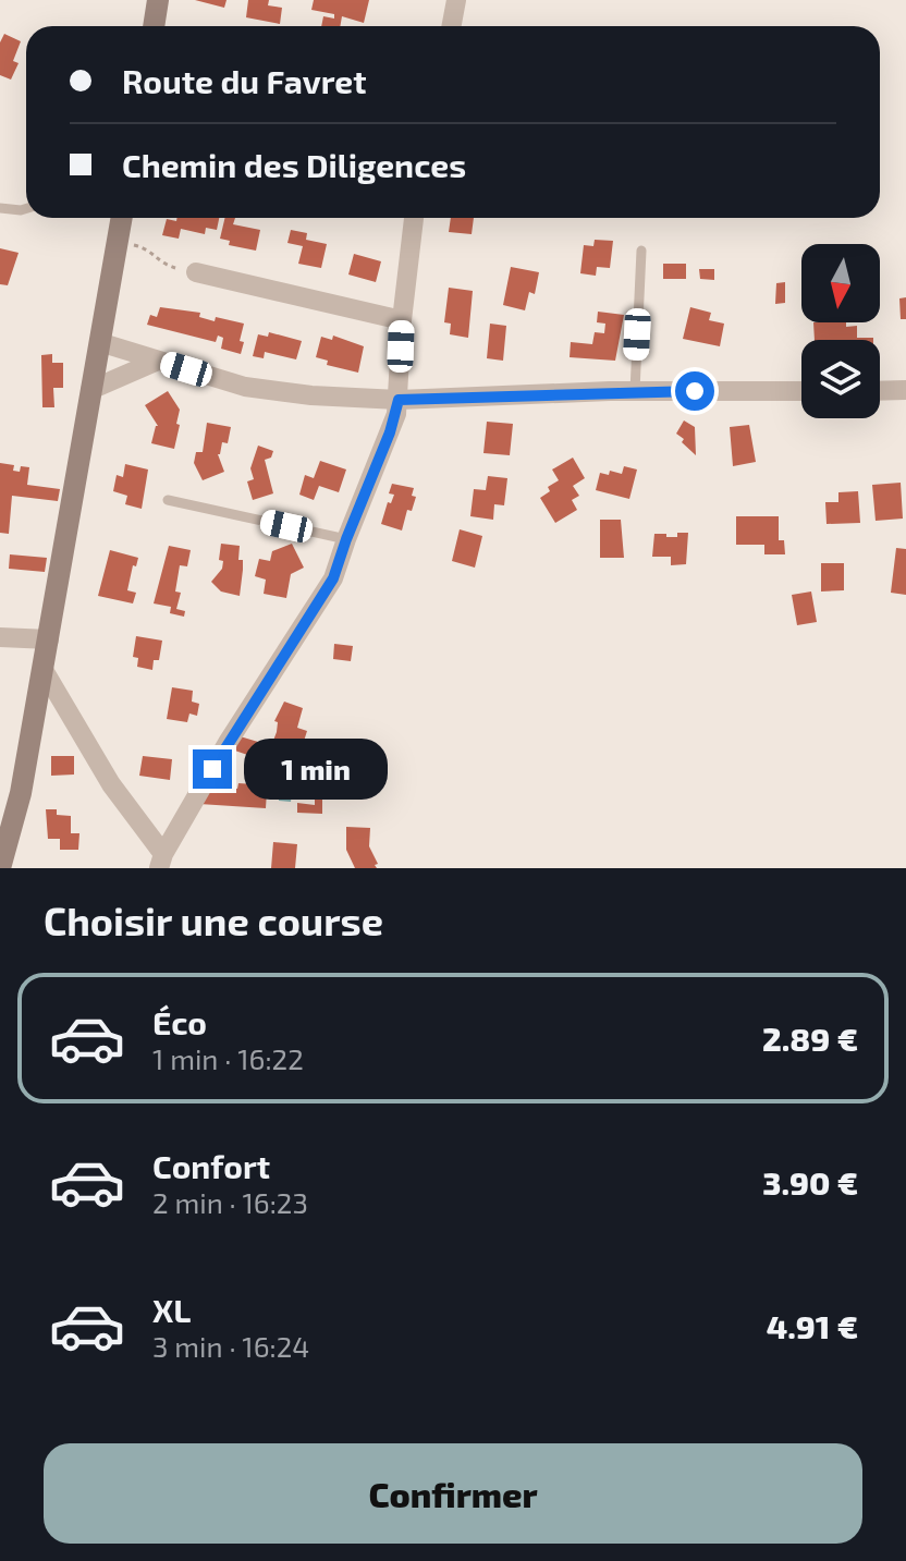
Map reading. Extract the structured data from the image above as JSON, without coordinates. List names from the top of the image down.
{
  "north": "bottom",
  "page": {
    "banner": ["Route du Favret", "Chemin des Diligences"],
    "bubble": "1 min",
    "heading": "Choisir une course",
    "list": [
      {
        "name": "Éco",
        "note": "1 min · 16:22",
        "value": "2.89 €"
      },
      {
        "name": "Confort",
        "note": "2 min · 16:23",
        "value": "3.90 €"
      },
      {
        "name": "XL",
        "note": "3 min · 16:24",
        "value": "4.91 €"
      }
    ],
    "buttons": "Confirmer"
  }
}
